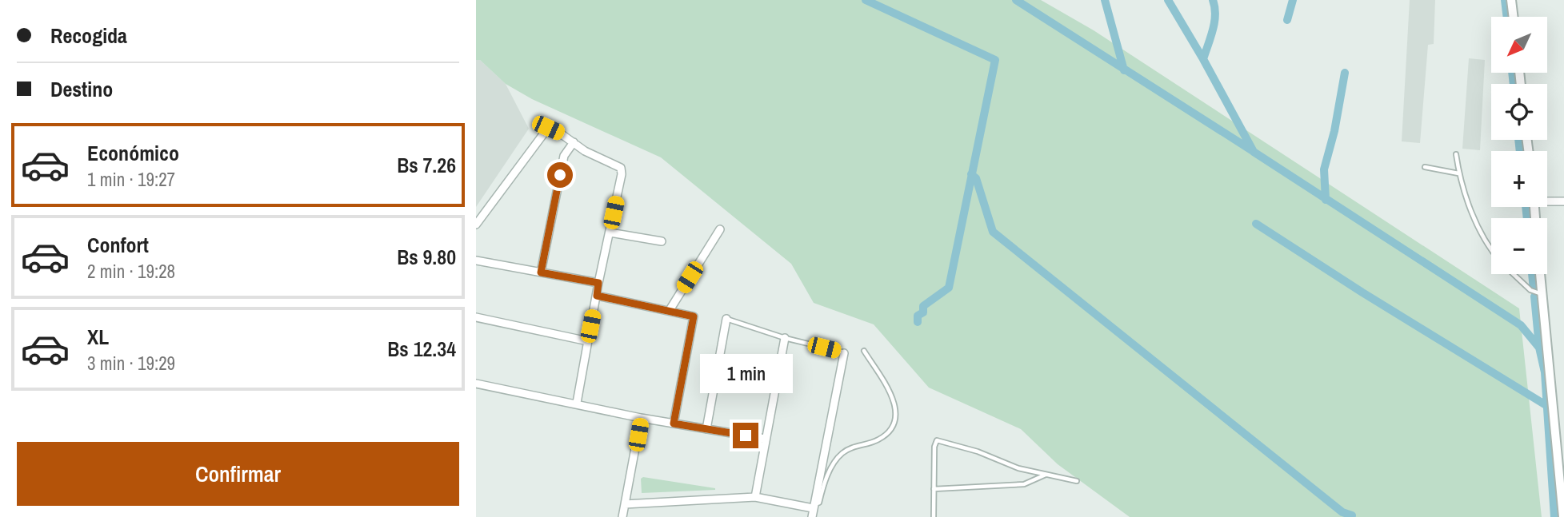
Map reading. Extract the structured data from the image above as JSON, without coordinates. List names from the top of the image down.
{
  "north": "bottom left",
  "page": {
    "banner": ["Recogida", "Destino"],
    "map_buttons": ["+", "−"],
    "list": [
      {
        "name": "Económico",
        "note": "1 min · 19:27",
        "value": "Bs 7.26"
      },
      {
        "name": "Confort",
        "note": "2 min · 19:28",
        "value": "Bs 9.80"
      },
      {
        "name": "XL",
        "note": "3 min · 19:29",
        "value": "Bs 12.34"
      }
    ],
    "bubble": "1 min",
    "buttons": "Confirmar"
  }
}
